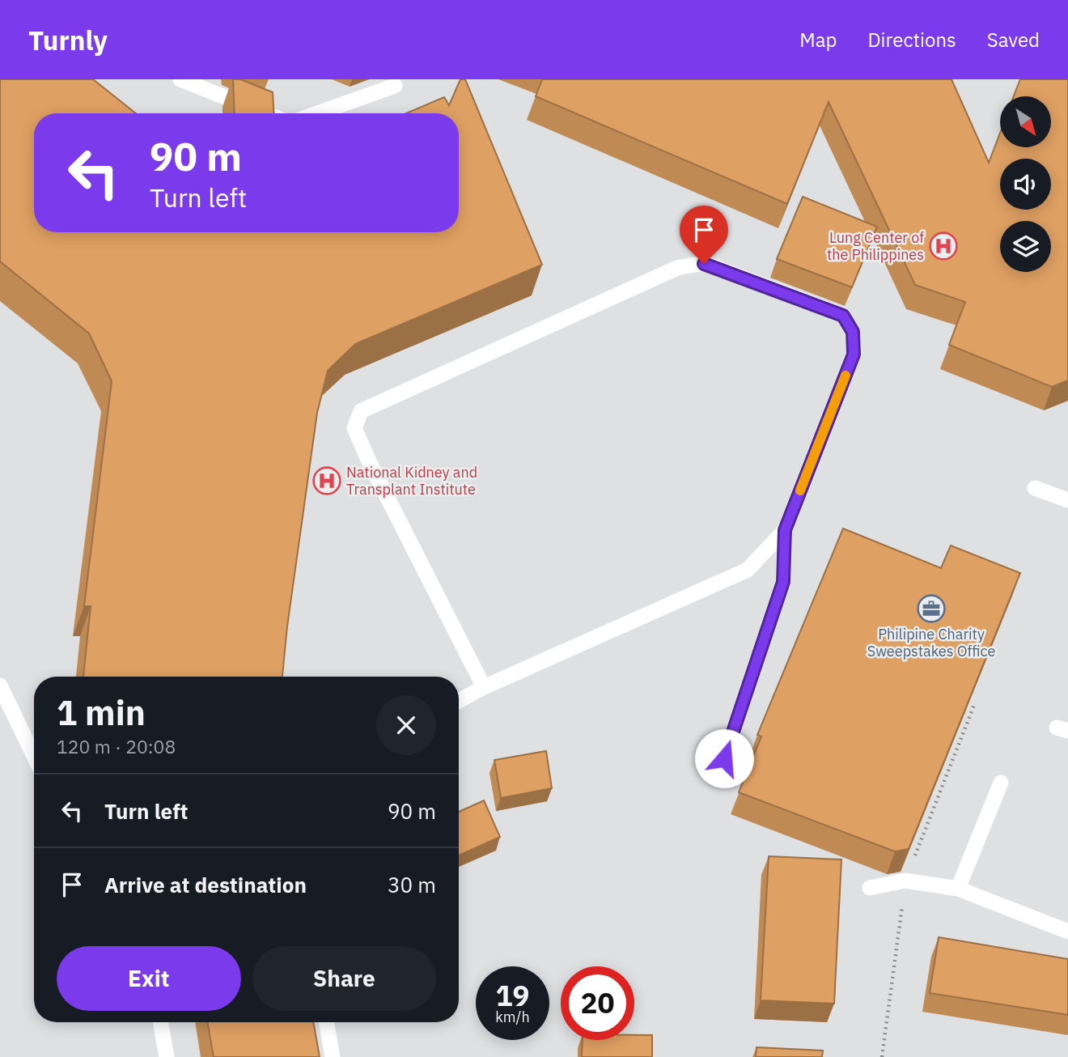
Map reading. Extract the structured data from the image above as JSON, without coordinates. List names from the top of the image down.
{
  "places": {
    "hospital": ["Lung Center of the Philippines", "National Kidney and Transplant Institute"],
    "office": ["Philipine Charity Sweepstakes Office"]
  },
  "north": "bottom right",
  "page": {
    "header": "Turnly",
    "nav": ["Map", "Directions", "Saved"],
    "turn": ["90 m", "Turn left"],
    "heading": ["1 min", "120 m · 20:08"],
    "list": [
      {
        "name": "Turn left",
        "value": "90 m"
      },
      {
        "name": "Arrive at destination",
        "value": "30 m"
      }
    ],
    "buttons": ["Exit", "Share"],
    "speed": "19 km/h",
    "limit": "20"
  }
}
